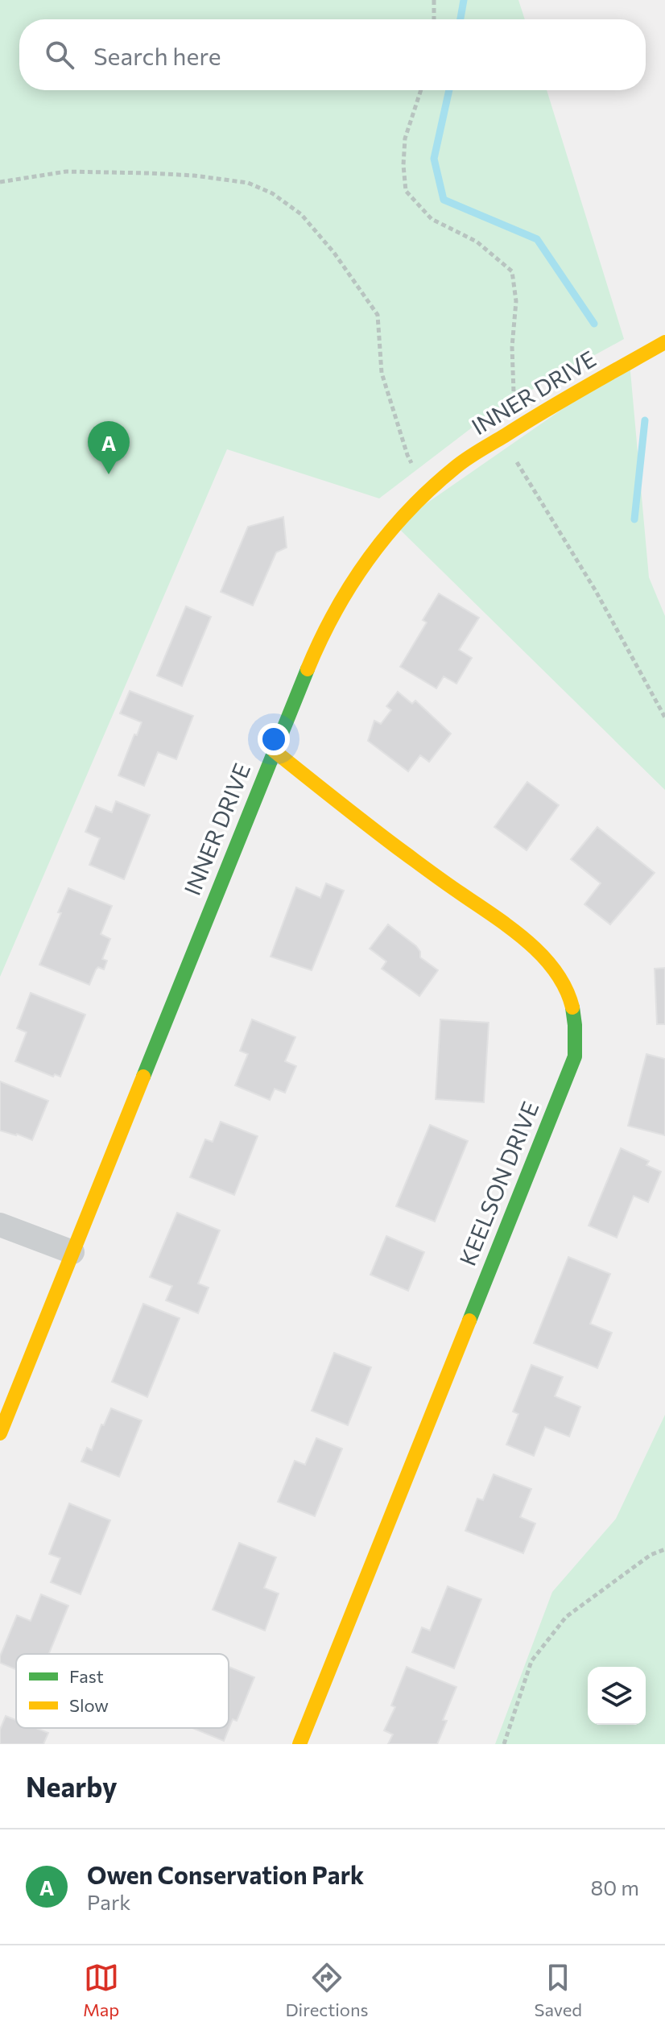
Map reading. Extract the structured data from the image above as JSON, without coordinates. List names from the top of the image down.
{
  "streets": {
    "street": ["INNER DRIVE", "KEELSON DRIVE"]
  },
  "crossings": [
    ["INNER DRIVE", "KEELSON DRIVE"]
  ],
  "legend": ["Fast", "Slow"],
  "page": {
    "search": "Search here",
    "pins": "A",
    "heading": "Nearby",
    "list": [
      {
        "mark": "A",
        "name": "Owen Conservation Park",
        "note": "Park",
        "value": "80 m"
      }
    ],
    "nav": ["Map", "Directions", "Saved"]
  }
}
